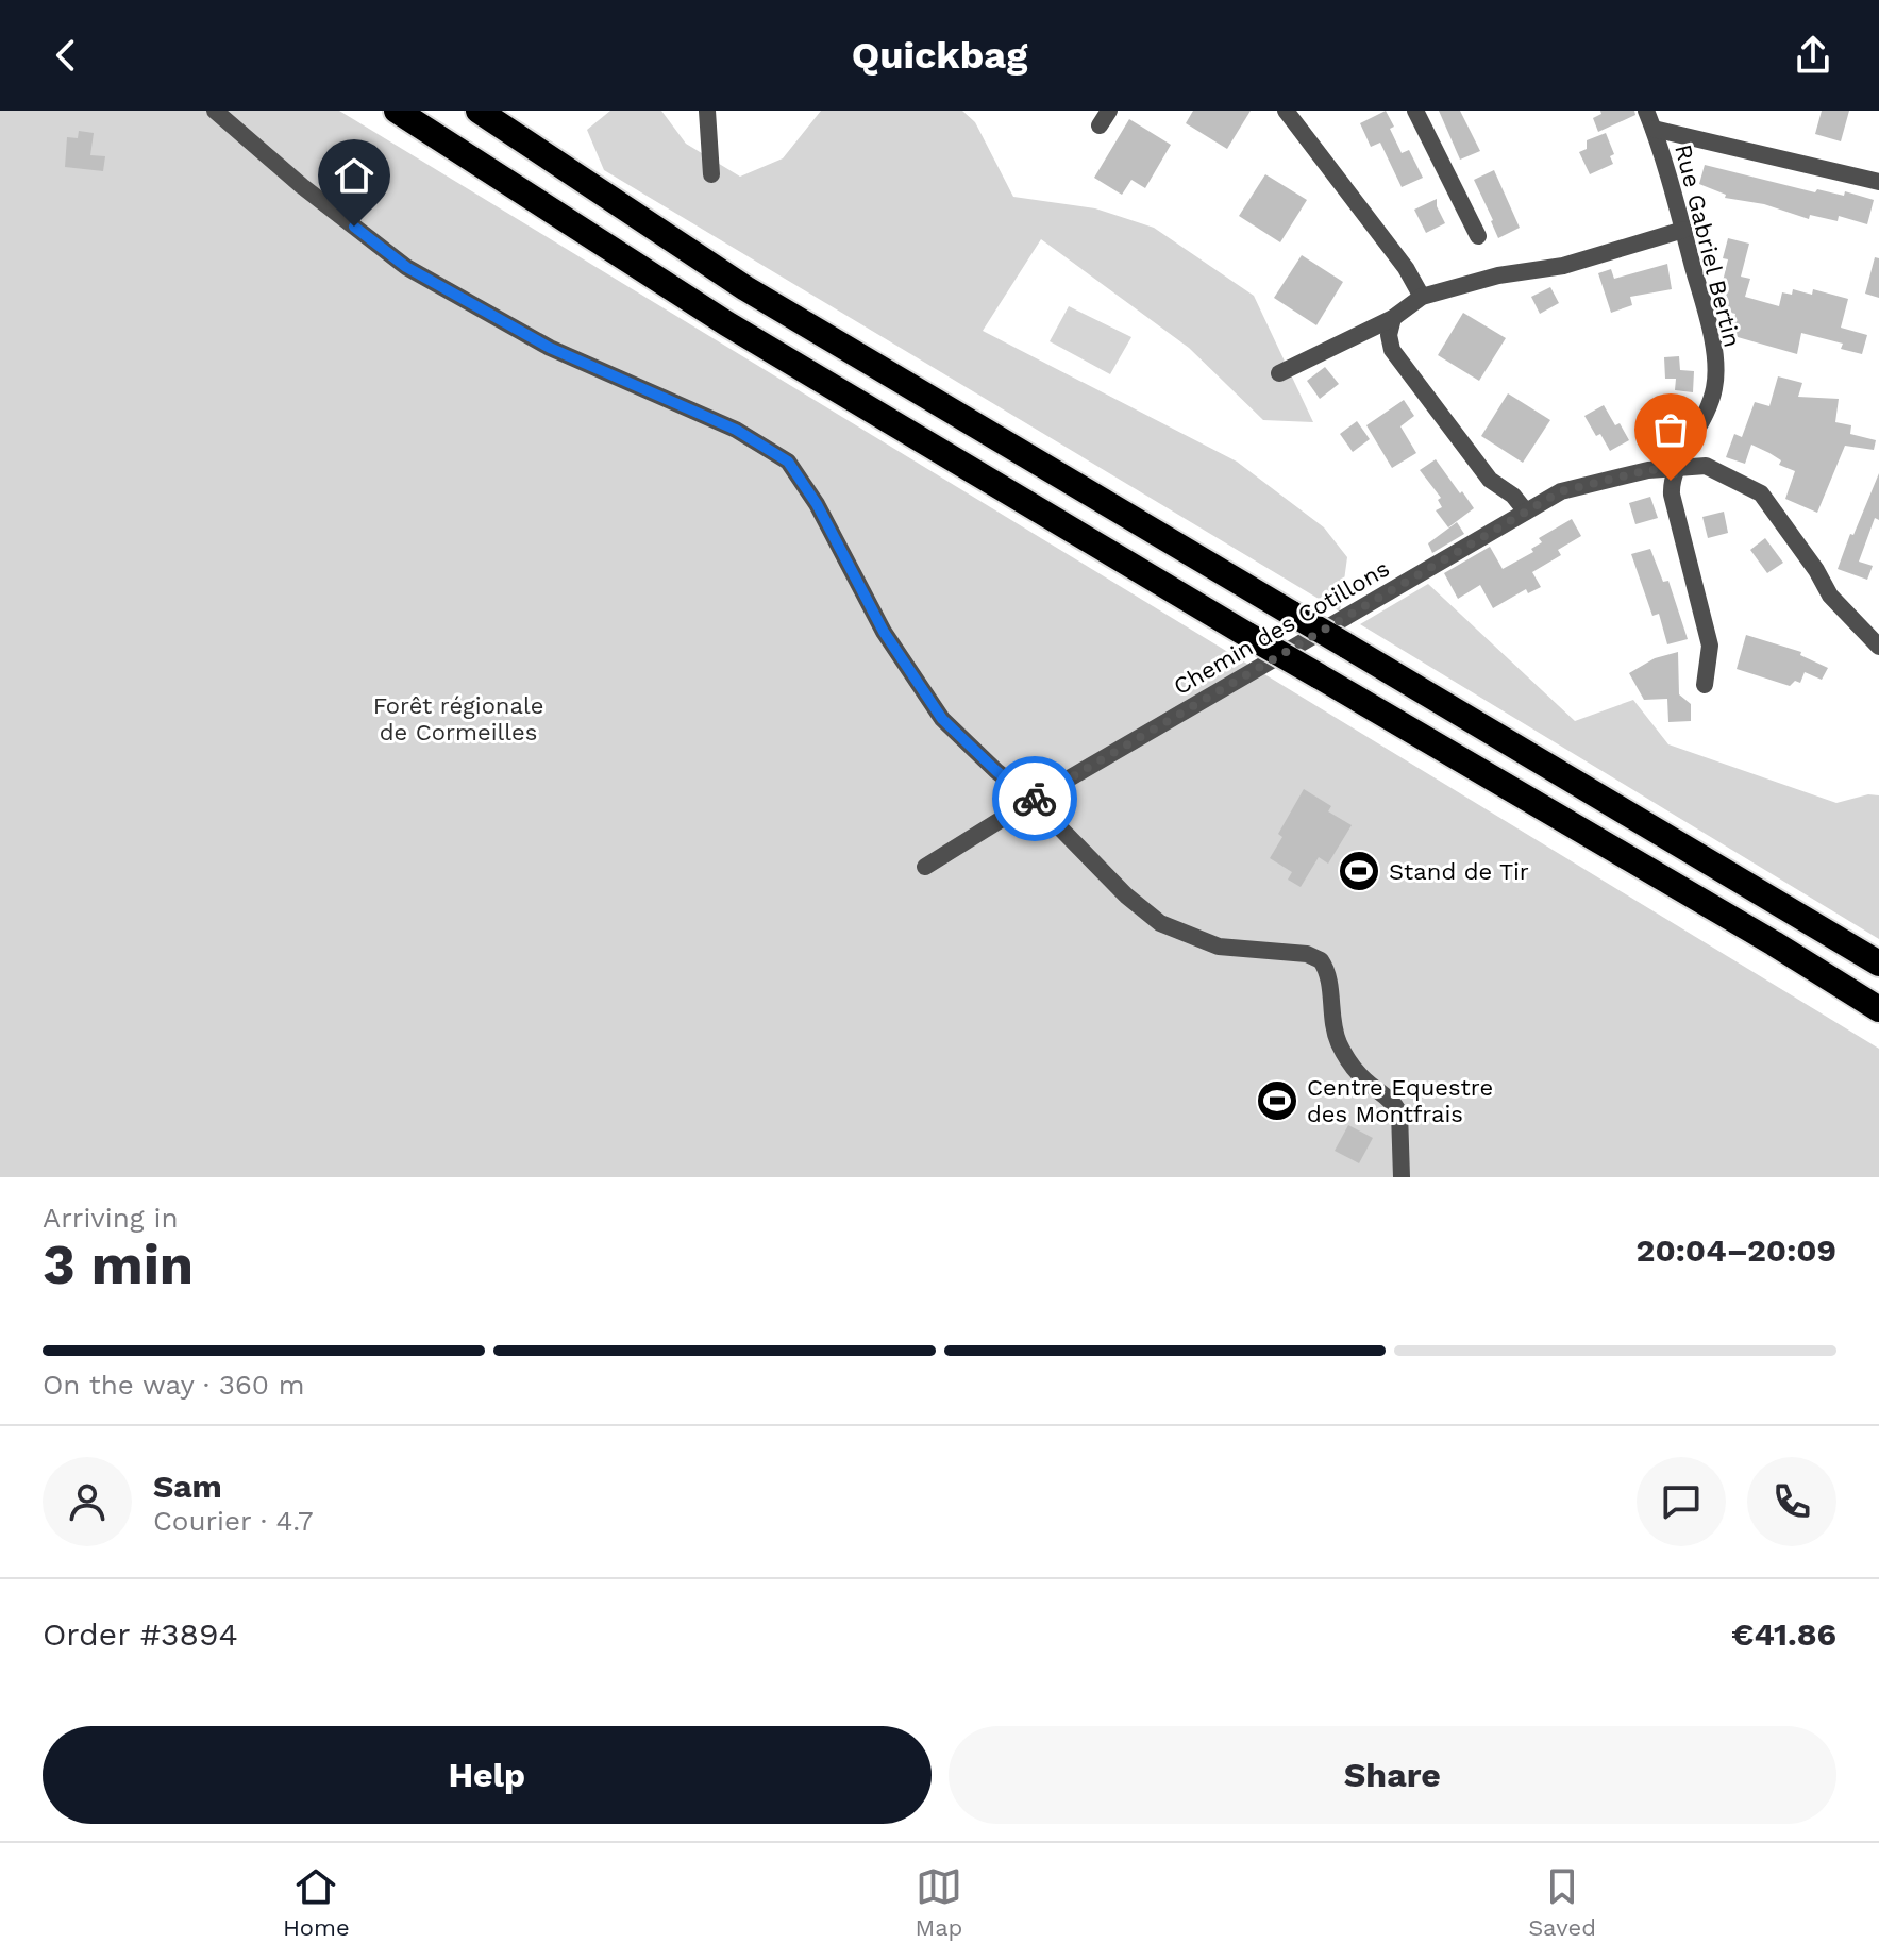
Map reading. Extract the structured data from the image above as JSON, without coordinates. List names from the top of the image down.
{
  "streets": {
    "street": ["Rue Gabriel Bertin", "Chemin des Cotillons"]
  },
  "crossings": [
    ["Rue Gabriel Bertin", "Chemin des Cotillons"]
  ],
  "parks": ["Forêt régionale de Cormeilles"],
  "places": {
    "sports": ["Stand de Tir", "Centre Equestre des Montfrais"]
  },
  "page": {
    "header": "Quickbag",
    "heading": ["3 min", "Arriving in", "20:04–20:09"],
    "panel": [
      "Sam",
      "Courier · 4.7",
      "Order #3894",
      "€41.86"
    ],
    "bar": "On the way · 360 m",
    "buttons": ["Help", "Share"],
    "tabs": ["Home", "Map", "Saved"]
  }
}
